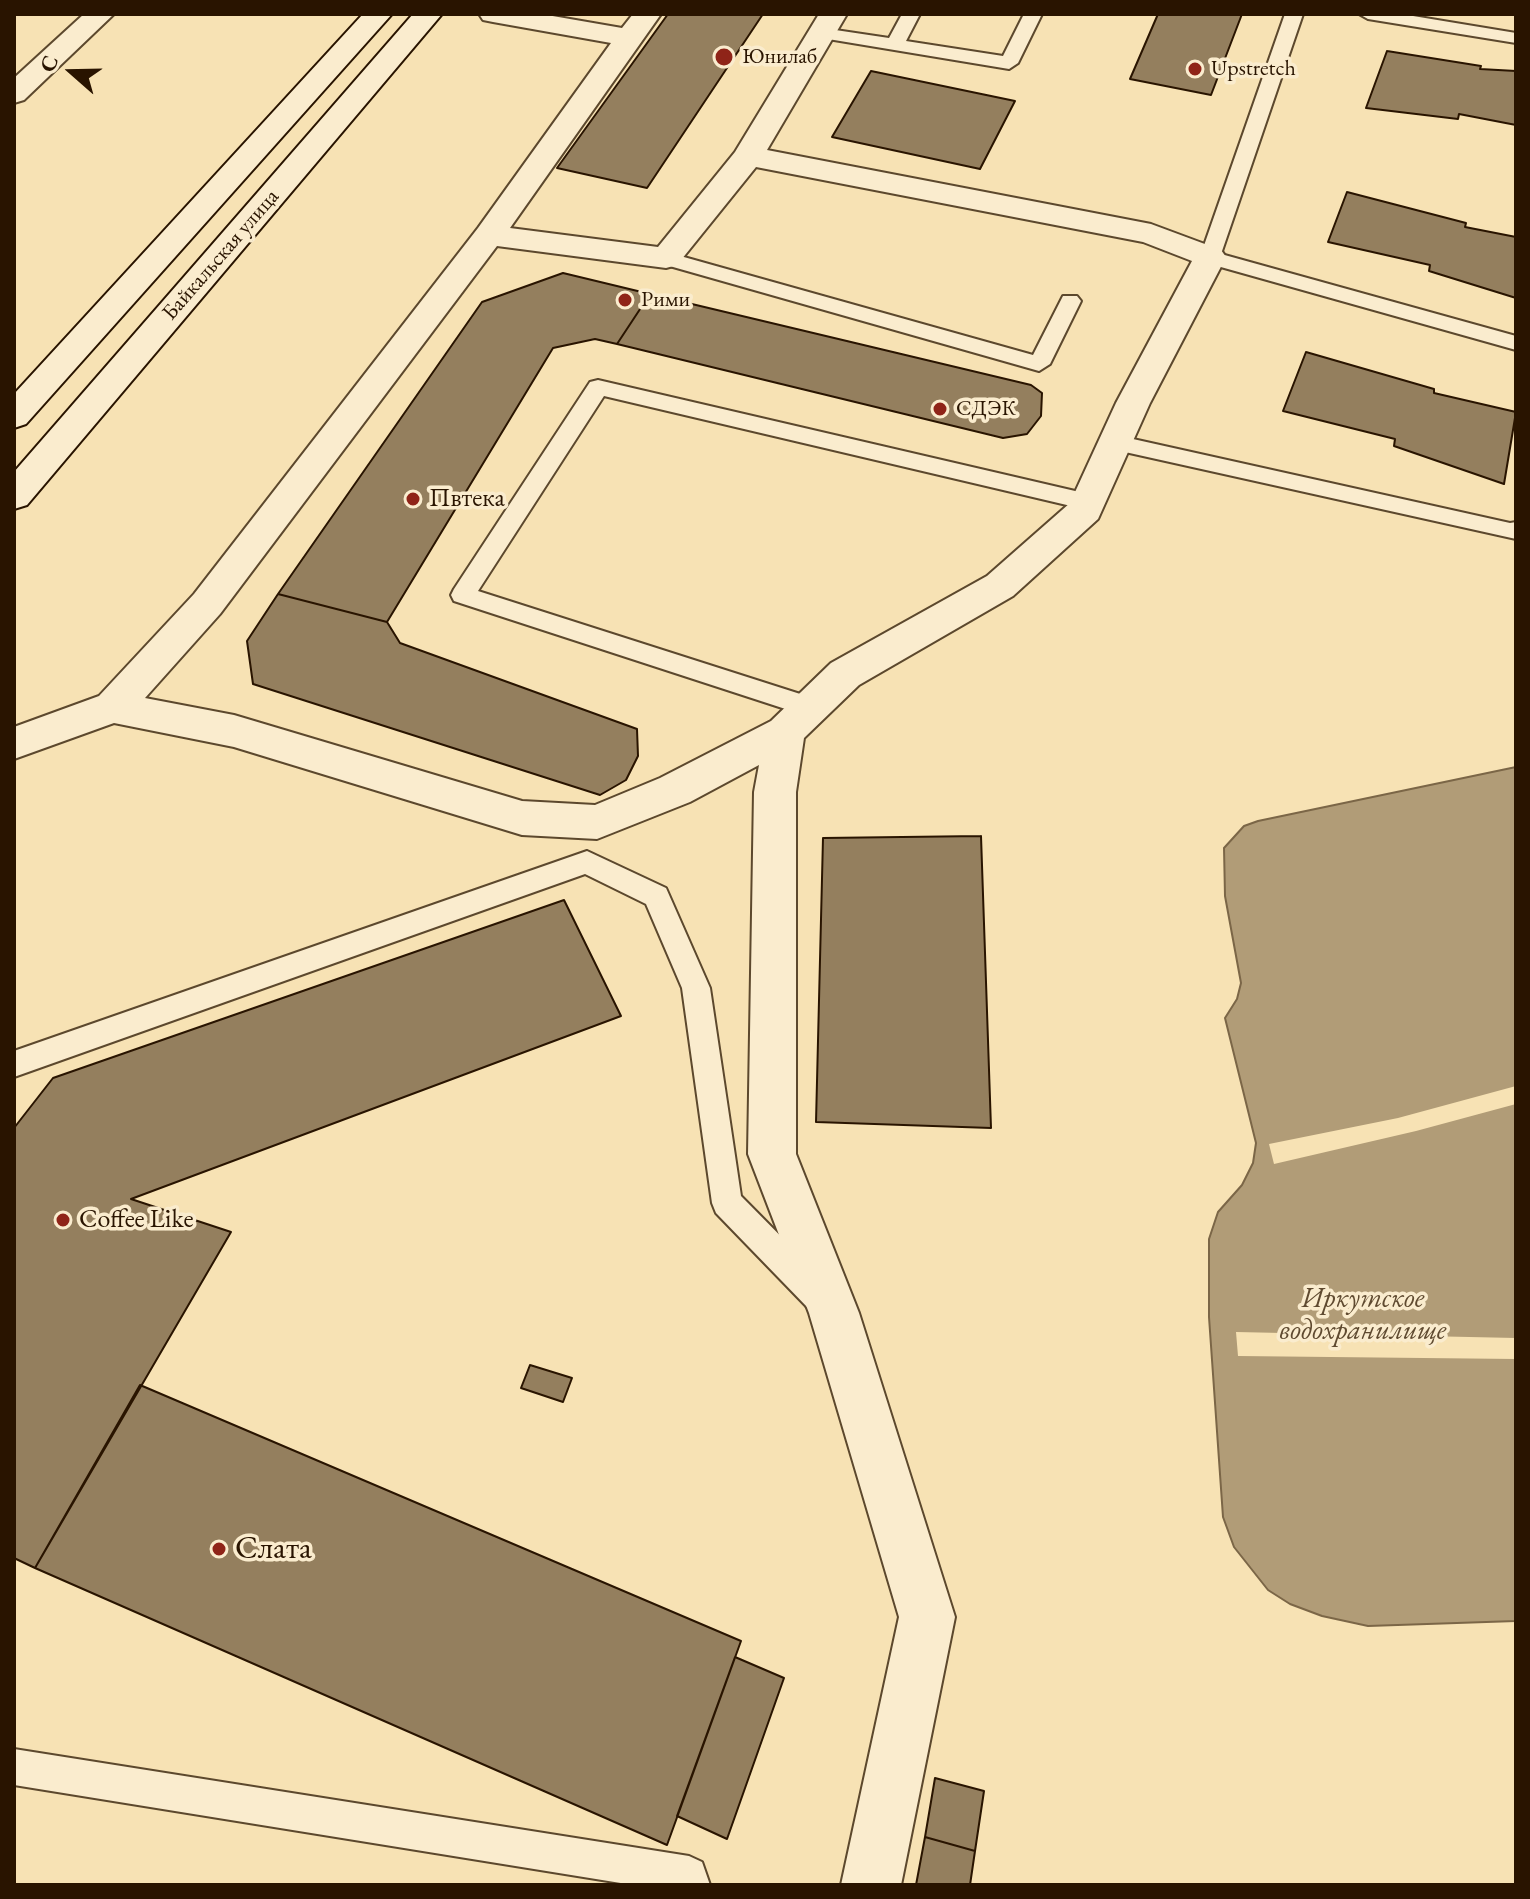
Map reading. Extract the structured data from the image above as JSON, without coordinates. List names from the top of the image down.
{
  "streets": {
    "street": ["Байкальская улица"]
  },
  "water": ["Иркутское водохранилище"],
  "places": [
    "Юнилаб",
    "Upstretch",
    "Рими",
    "СДЭК",
    "Пвтека",
    "Coffee Like",
    "Слата"
  ],
  "north": "left"
}
